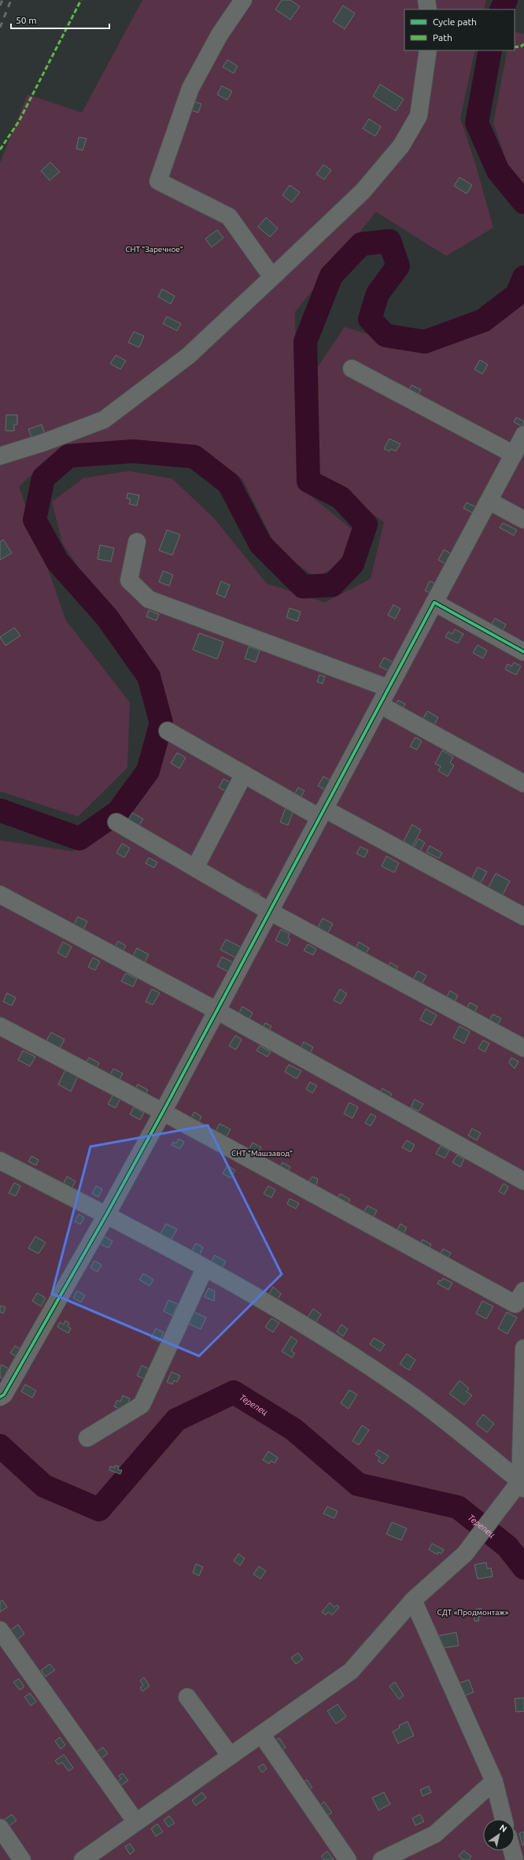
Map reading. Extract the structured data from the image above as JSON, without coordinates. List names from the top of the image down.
{
  "water": ["Терепец"],
  "parks": ["СНТ \"Заречное\"", "СНТ \"Машзавод\"", "СДТ «Продмонтаж»"],
  "legend": ["Cycle path", "Path"],
  "scale_bar": "50 m",
  "north": "top right"
}
